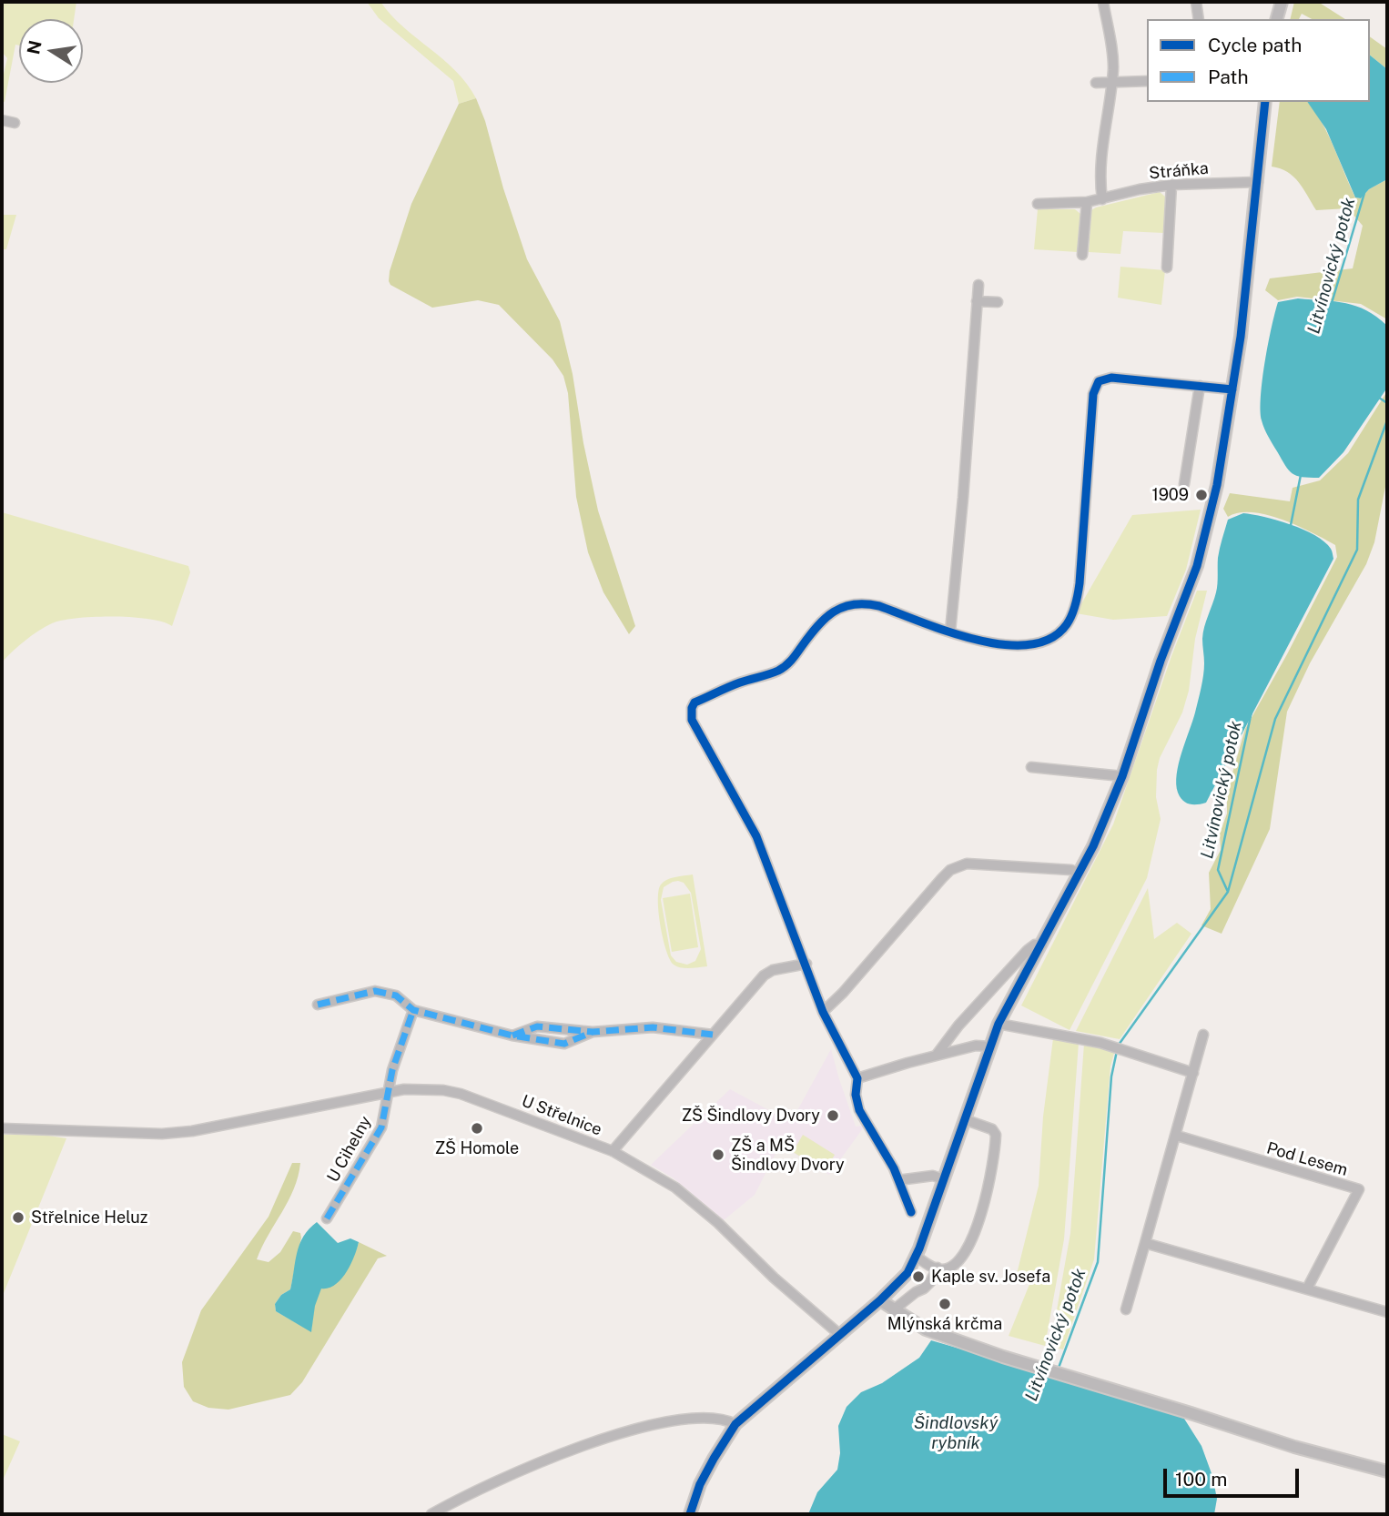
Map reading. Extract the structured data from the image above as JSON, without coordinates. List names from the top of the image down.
{
  "streets": {
    "street": [
      "Stráňka",
      "U Střelnice",
      "U Cihelny",
      "Pod Lesem"
    ]
  },
  "crossings": [
    ["U Střelnice", "U Cihelny"]
  ],
  "water": ["Litvínovický potok", "Šindlovský rybník"],
  "places": [
    "1909",
    "ZŠ Šindlovy Dvory",
    "ZŠ Homole",
    "ZŠ a MŠ Šindlovy Dvory",
    "Střelnice Heluz",
    "Kaple sv. Josefa",
    "Mlýnská krčma"
  ],
  "legend": ["Cycle path", "Path"],
  "scale_bar": "100 m",
  "north": "left"
}
